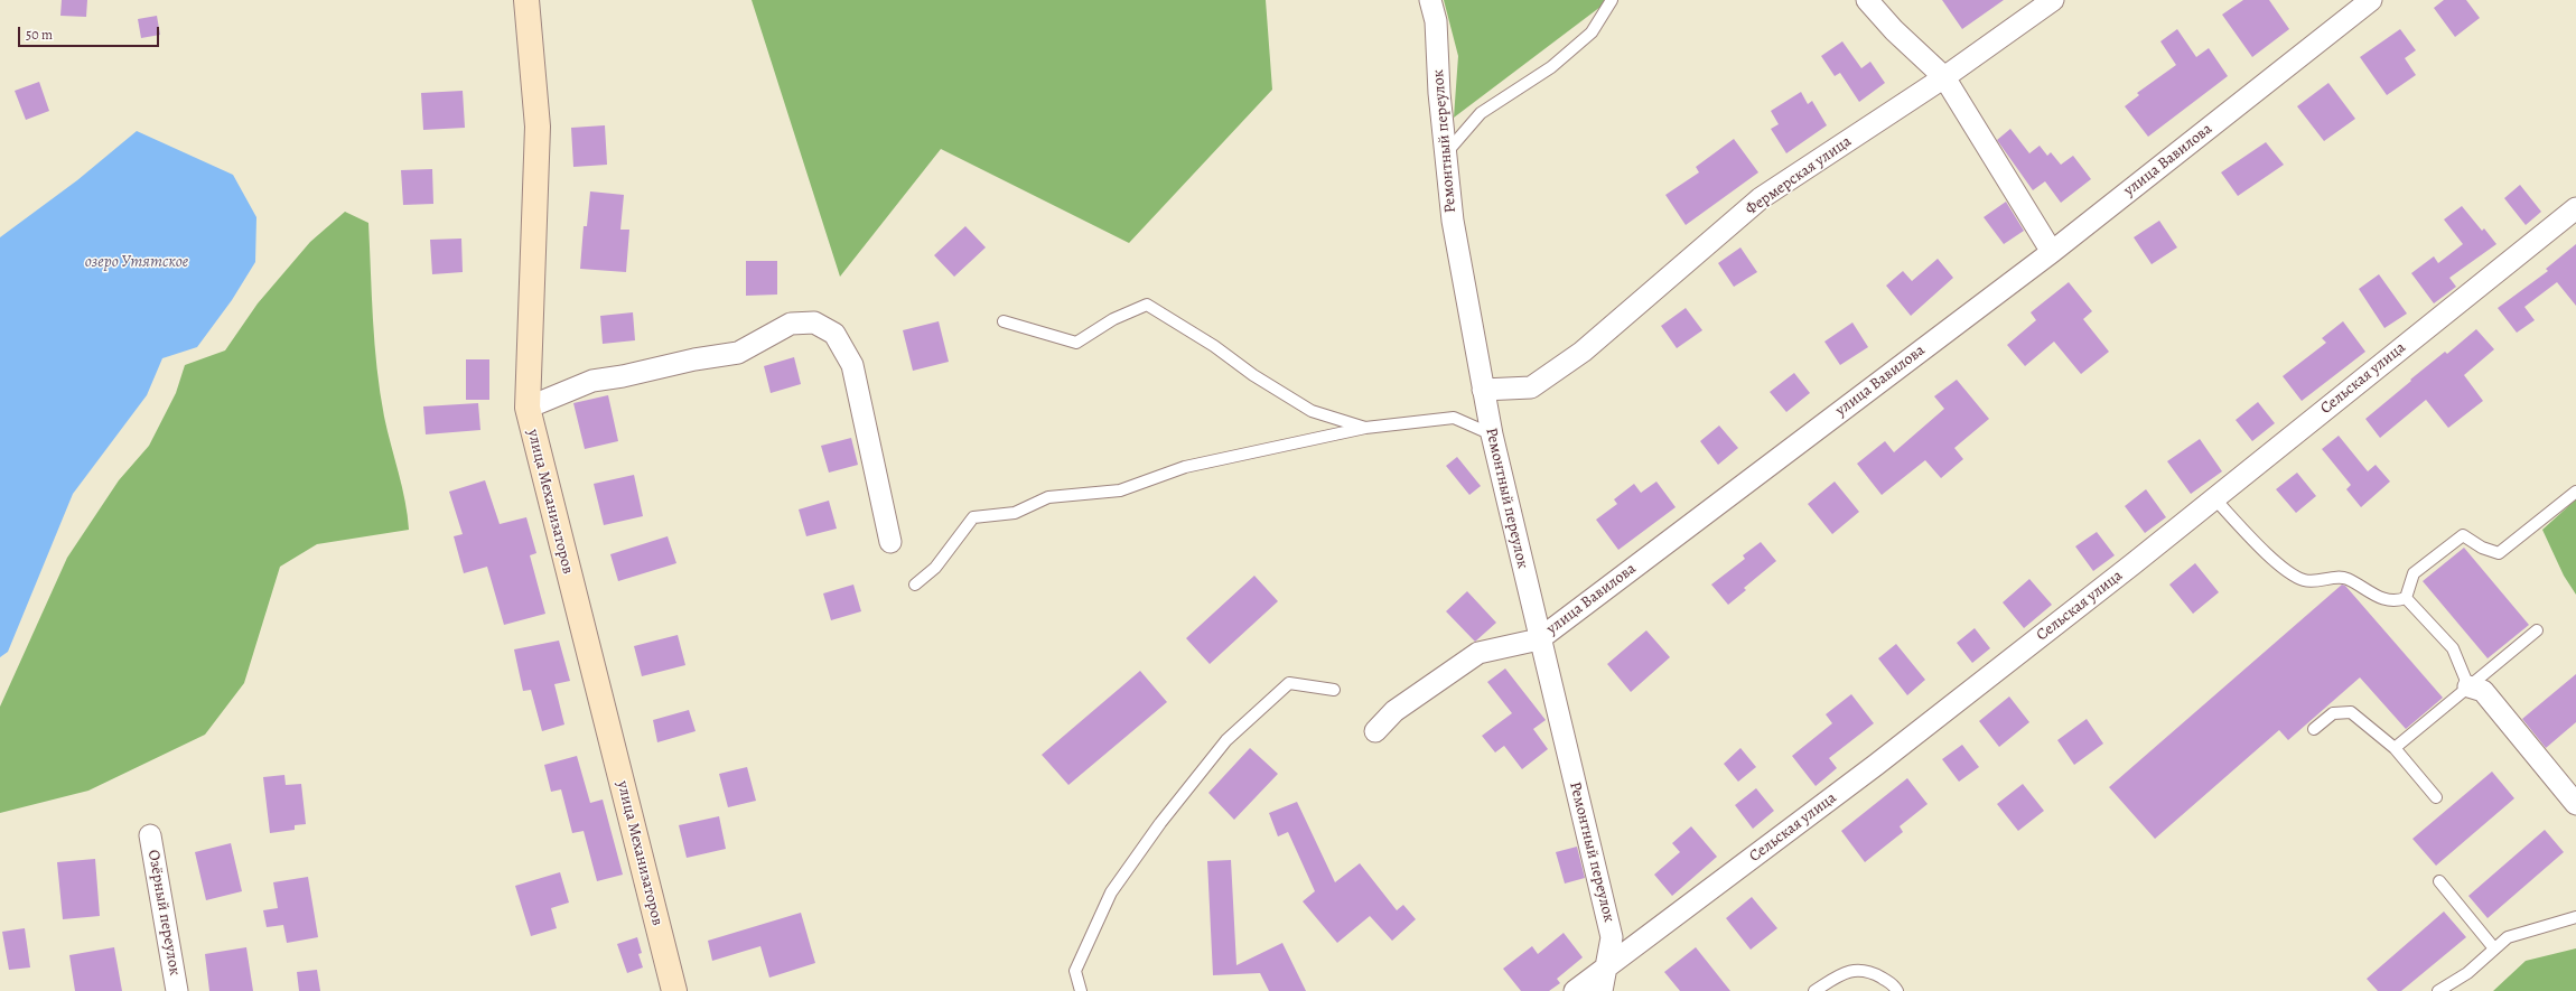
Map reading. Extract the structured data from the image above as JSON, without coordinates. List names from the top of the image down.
{
  "streets": {
    "street": [
      "Ремонтный переулок",
      "улица Вавилова",
      "Фермерская улица",
      "Сельская улица",
      "улица Механизаторов",
      "Озёрный переулок"
    ]
  },
  "crossings": [
    ["Ремонтный переулок", "улица Вавилова"],
    ["Ремонтный переулок", "Фермерская улица"],
    ["Ремонтный переулок", "Сельская улица"]
  ],
  "water": ["озеро Утятское"],
  "scale_bar": "50 m"
}
